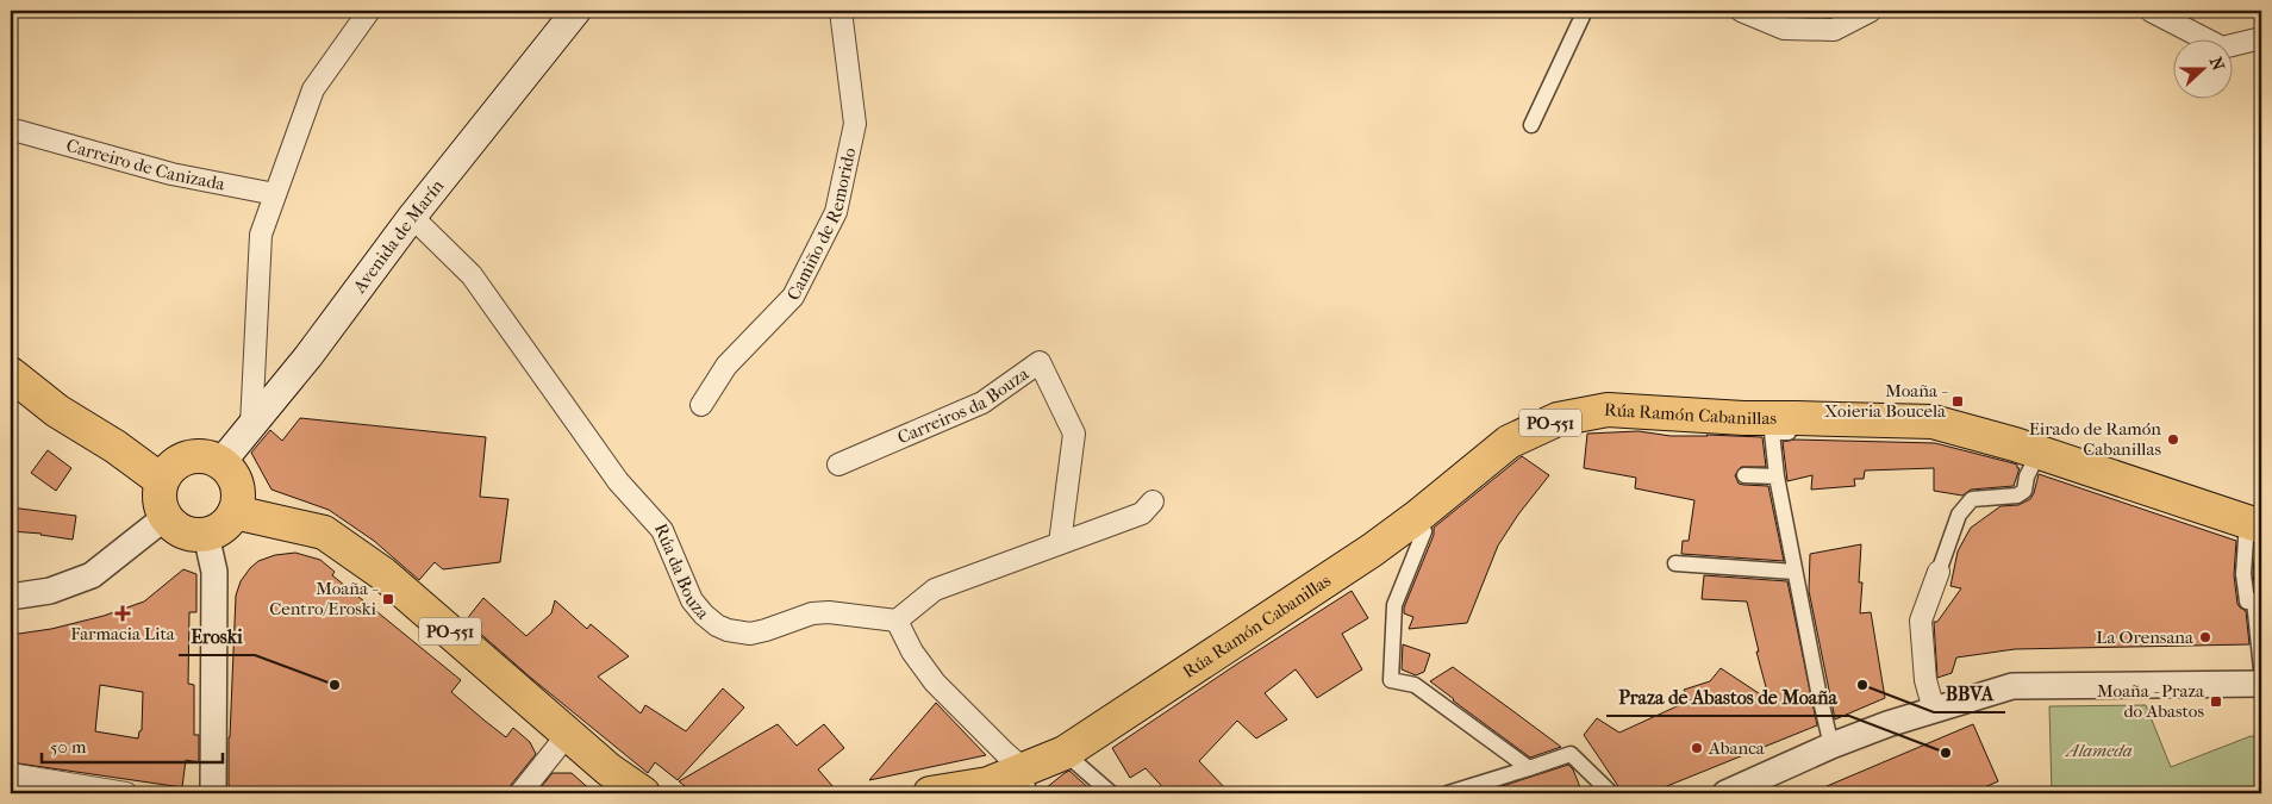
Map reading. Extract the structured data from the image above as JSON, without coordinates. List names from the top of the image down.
{
  "streets": {
    "main road": ["Avenida de Marín", "Rúa Ramón Cabanillas", "PO-551"],
    "street": [
      "Carreiro de Canizada",
      "Camiño de Remorido",
      "Carreiros da Bouza",
      "Rúa da Bouza"
    ]
  },
  "crossings": [
    ["Avenida de Marín", "PO-551"],
    ["Avenida de Marín", "Rúa da Bouza"]
  ],
  "parks": ["Alameda"],
  "places": {
    "transit": ["Moaña - Xoieria Boucela", "Moaña - Centro/Eroski", "Moaña - Praza do Abastos"],
    "other": [
      "Eirado de Ramón Cabanillas",
      "La Orensana",
      "Eroski",
      "BBVA",
      "Abanca",
      "Praza de Abastos de Moaña"
    ],
    "health": ["Farmacia Lita"]
  },
  "scale_bar": "50 m",
  "north": "right"
}
